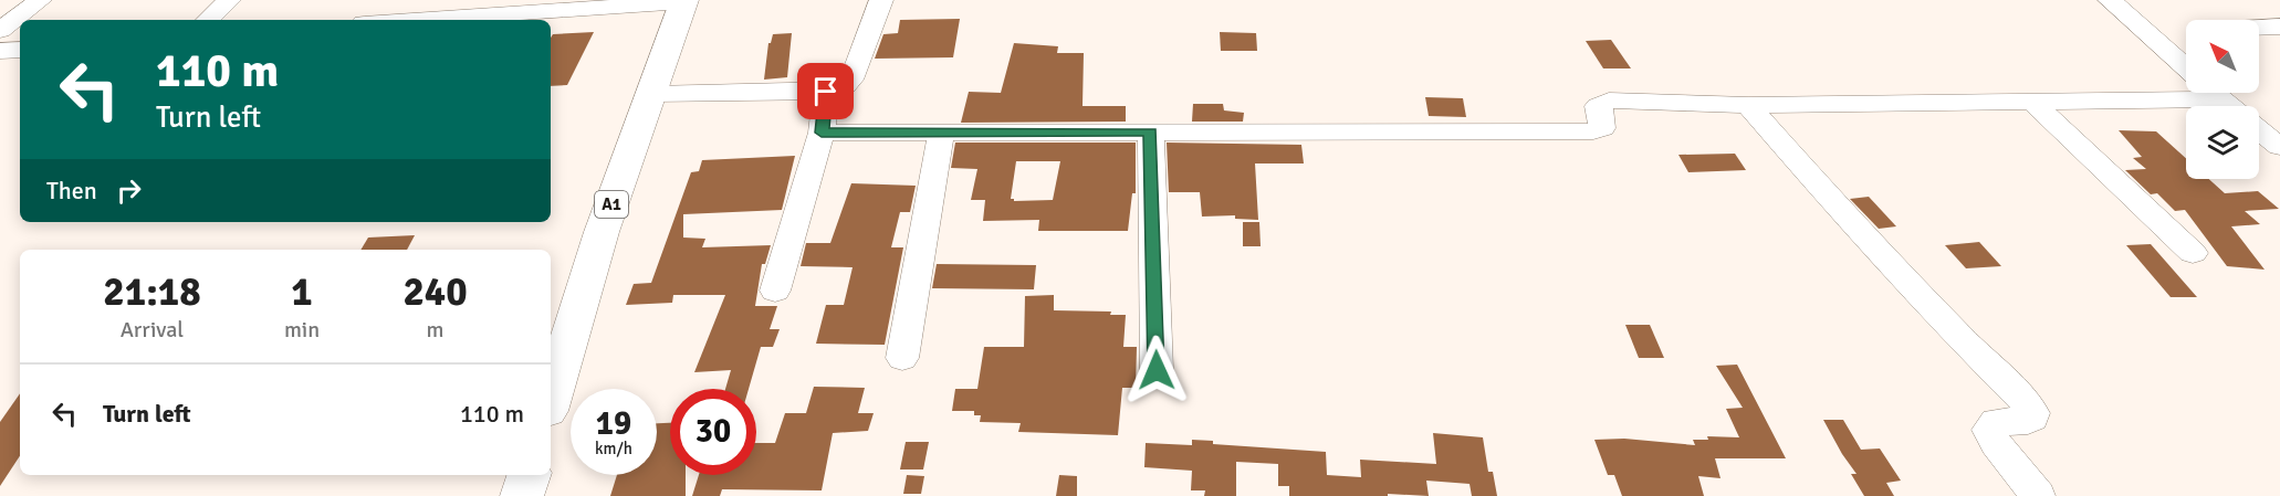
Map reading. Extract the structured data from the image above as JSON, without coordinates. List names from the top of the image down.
{
  "streets": {
    "highway": ["A1"]
  },
  "north": "top left",
  "page": {
    "turn": ["110 m", "Turn left"],
    "then": "Then",
    "eta": [
      "21:18",
      "Arrival",
      "1",
      "min",
      "240",
      "m"
    ],
    "list": [
      {
        "name": "Turn left",
        "value": "110 m"
      }
    ],
    "speed": "19 km/h",
    "limit": "30"
  }
}
